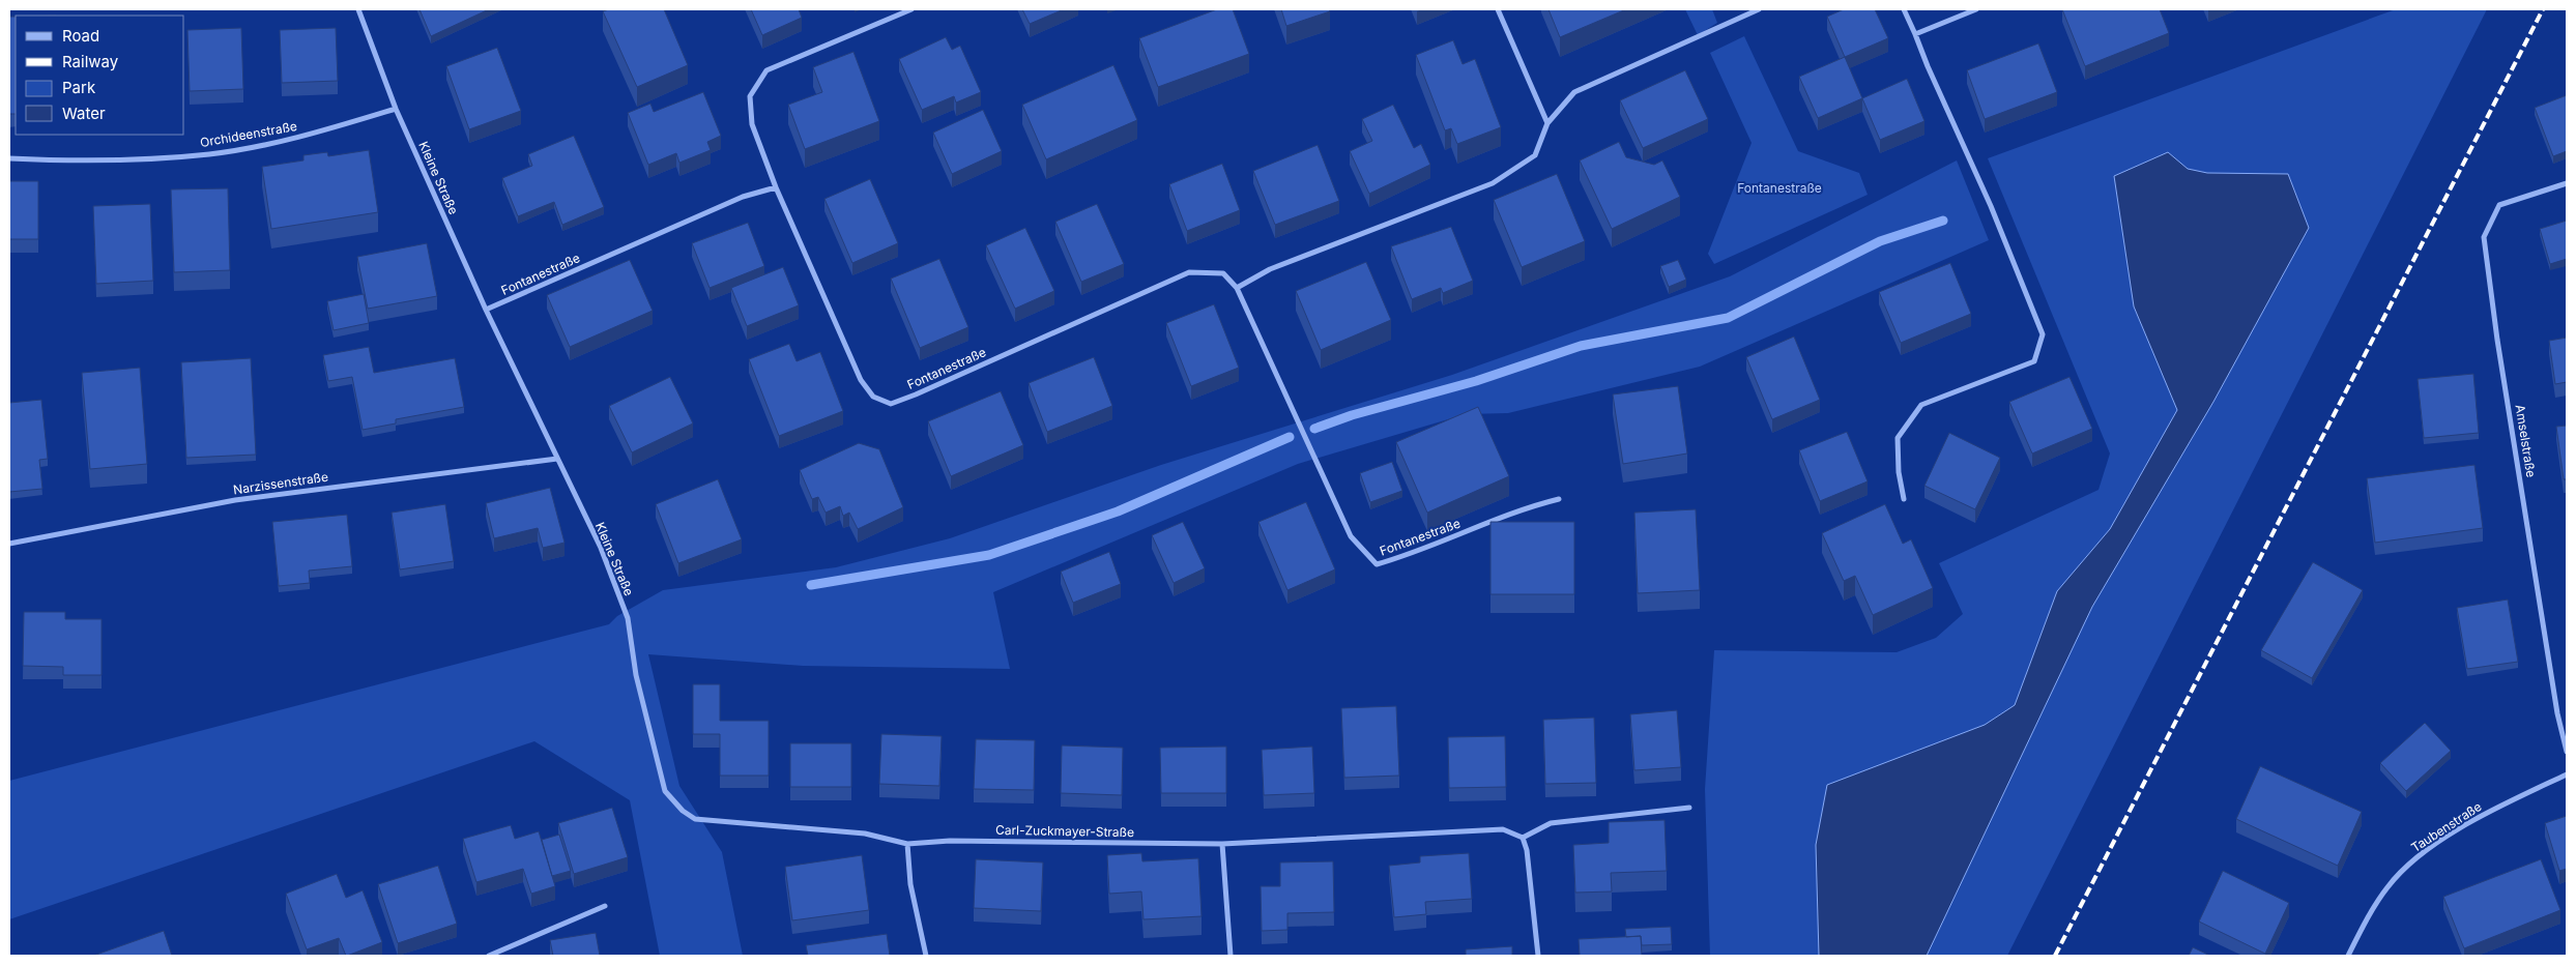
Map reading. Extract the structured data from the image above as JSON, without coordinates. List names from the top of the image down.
{
  "streets": {
    "street": [
      "Orchideenstraße",
      "Kleine Straße",
      "Fontanestraße",
      "Amselstraße",
      "Narzissenstraße",
      "Taubenstraße",
      "Carl-Zuckmayer-Straße"
    ]
  },
  "crossings": [
    ["Orchideenstraße", "Kleine Straße"],
    ["Kleine Straße", "Fontanestraße"],
    ["Kleine Straße", "Narzissenstraße"],
    ["Kleine Straße", "Carl-Zuckmayer-Straße"]
  ],
  "parks": ["Fontanestraße"],
  "legend": [
    "Road",
    "Railway",
    "Park",
    "Water"
  ]
}
